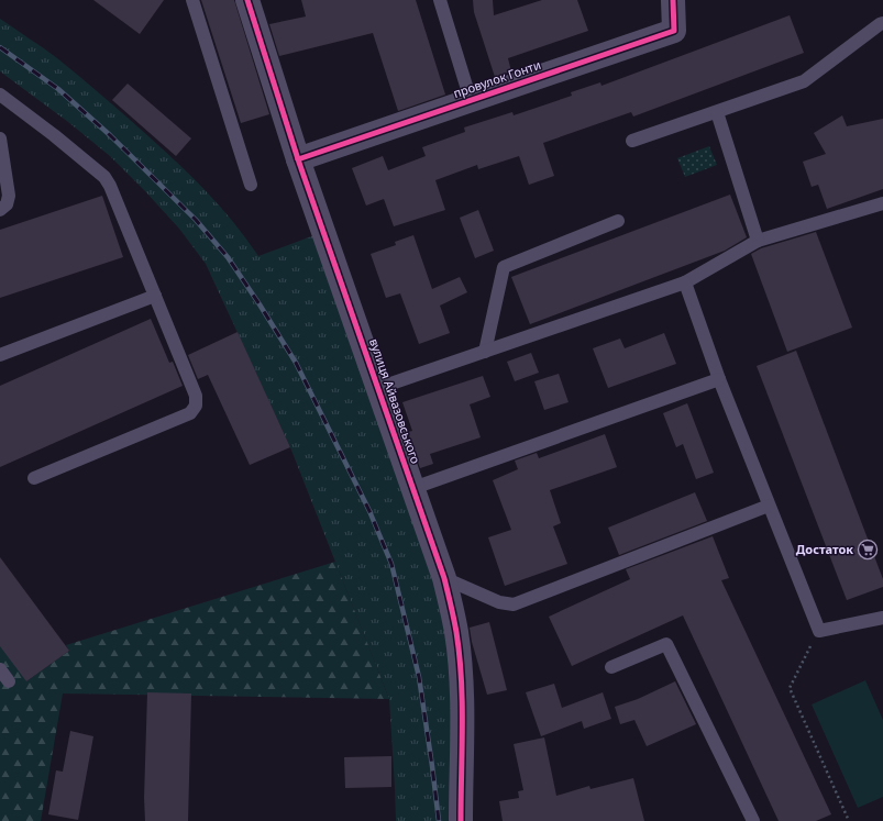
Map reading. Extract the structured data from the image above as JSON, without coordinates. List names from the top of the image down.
{
  "streets": {
    "street": ["провулок Гонти", "вулиця Айвазовського"]
  },
  "crossings": [
    ["провулок Гонти", "вулиця Айвазовського"]
  ],
  "places": {
    "supermarket": ["Достаток"]
  }
}
